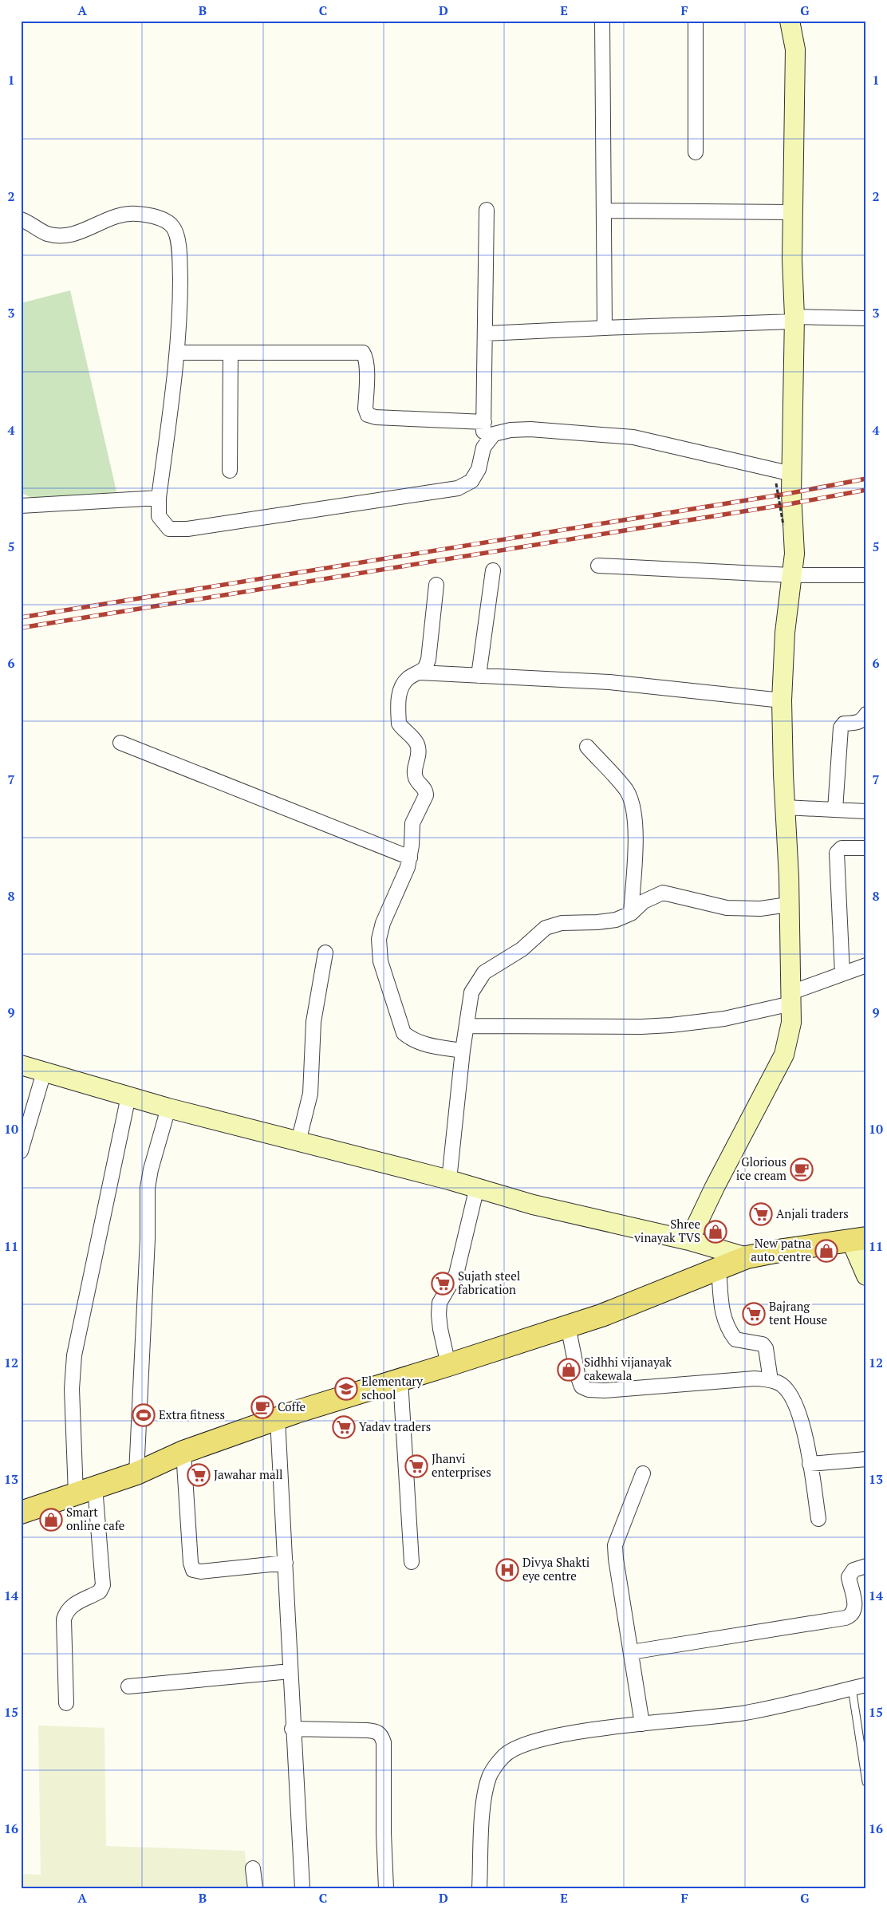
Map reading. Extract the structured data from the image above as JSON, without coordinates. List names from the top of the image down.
{
  "places": {
    "cafe": ["Glorious ice cream", "Coffe"],
    "supermarket": [
      "Anjali traders",
      "Sujath steel fabrication",
      "Bajrang tent House",
      "Yadav traders",
      "Jhanvi enterprises",
      "Jawahar mall"
    ],
    "shop": [
      "Shree vinayak TVS",
      "New patna auto centre",
      "Sidhhi vijanayak cakewala",
      "Smart online cafe"
    ],
    "school or university": ["Elementary school"],
    "sports": ["Extra fitness"],
    "hospital": ["Divya Shakti eye centre"]
  },
  "grid": {
    "columns": [
      "A",
      "B",
      "C",
      "D",
      "E",
      "F",
      "G"
    ],
    "rows": [
      "1",
      "2",
      "3",
      "4",
      "5",
      "6",
      "7",
      "8",
      "9",
      "10",
      "11",
      "12",
      "13",
      "14",
      "15",
      "16"
    ]
  }
}
